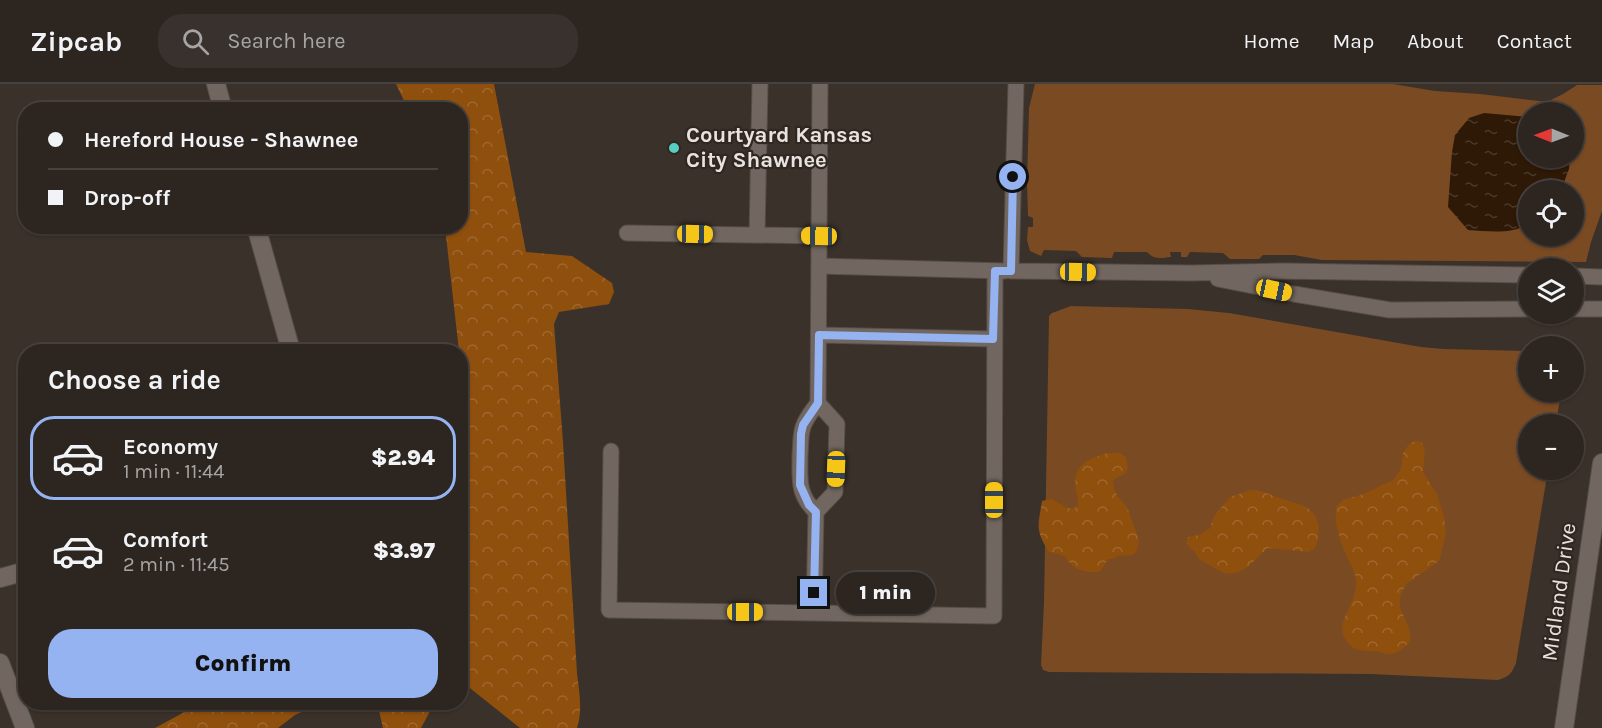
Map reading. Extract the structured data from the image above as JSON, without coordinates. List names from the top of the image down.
{
  "streets": {
    "main road": ["Midland Drive"]
  },
  "places": ["Courtyard Kansas City Shawnee"],
  "north": "left",
  "page": {
    "header": "Zipcab",
    "search": "Search here",
    "nav": [
      "Home",
      "Map",
      "About",
      "Contact"
    ],
    "map_buttons": ["+", "−"],
    "banner": ["Hereford House - Shawnee", "Drop-off"],
    "heading": "Choose a ride",
    "list": [
      {
        "name": "Economy",
        "note": "1 min · 11:44",
        "value": "$2.94"
      },
      {
        "name": "Comfort",
        "note": "2 min · 11:45",
        "value": "$3.97"
      }
    ],
    "bubble": "1 min",
    "buttons": "Confirm"
  }
}
